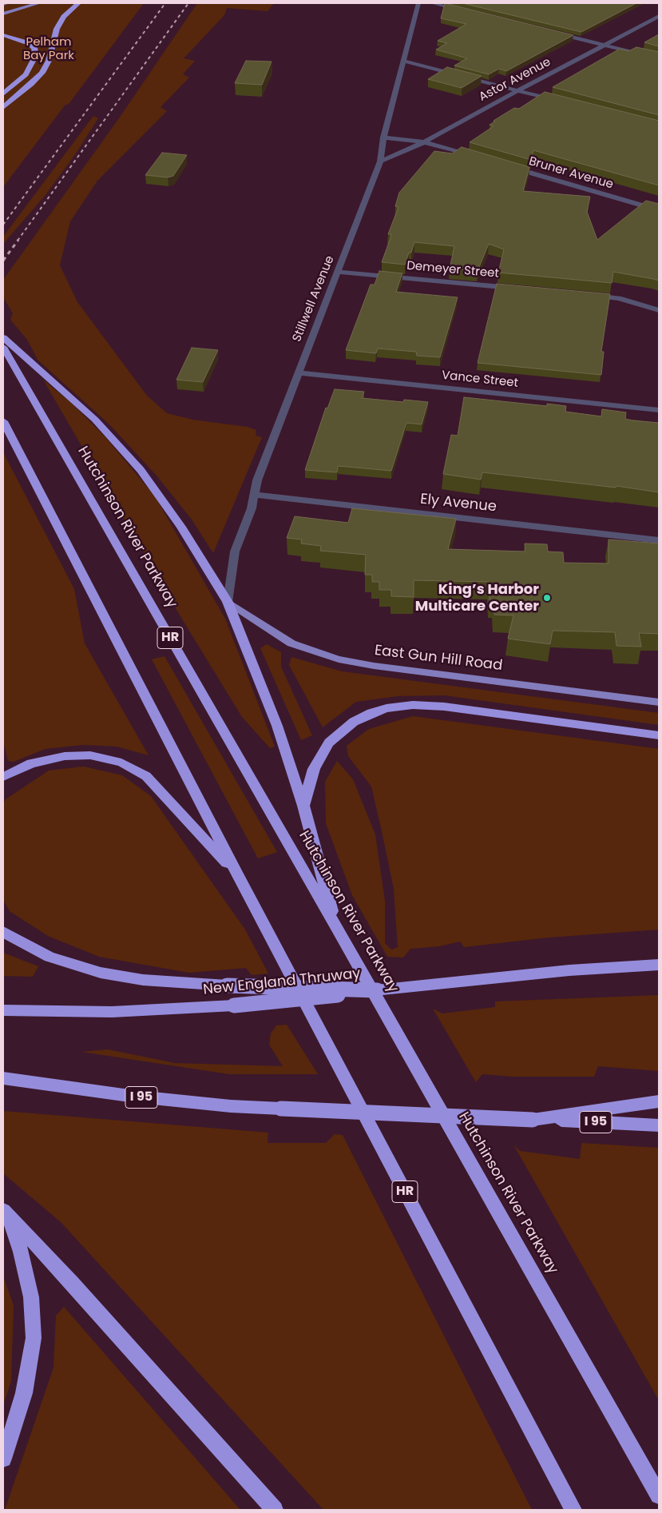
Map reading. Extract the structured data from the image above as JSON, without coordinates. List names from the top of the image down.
{
  "streets": {
    "highway": [
      "Hutchinson River Parkway",
      "HR",
      "New England Thruway",
      "I 95"
    ],
    "main road": ["East Gun Hill Road"],
    "street": [
      "Astor Avenue",
      "Bruner Avenue",
      "Demeyer Street",
      "Stillwell Avenue",
      "Vance Street",
      "Ely Avenue"
    ]
  },
  "crossings": [
    ["Astor Avenue", "Stillwell Avenue"],
    ["Demeyer Street", "Stillwell Avenue"],
    ["Stillwell Avenue", "Vance Street"],
    ["Stillwell Avenue", "Ely Avenue"],
    ["Stillwell Avenue", "East Gun Hill Road"]
  ],
  "parks": ["Pelham Bay Park"],
  "places": ["King’s Harbor Multicare Center"]
}
